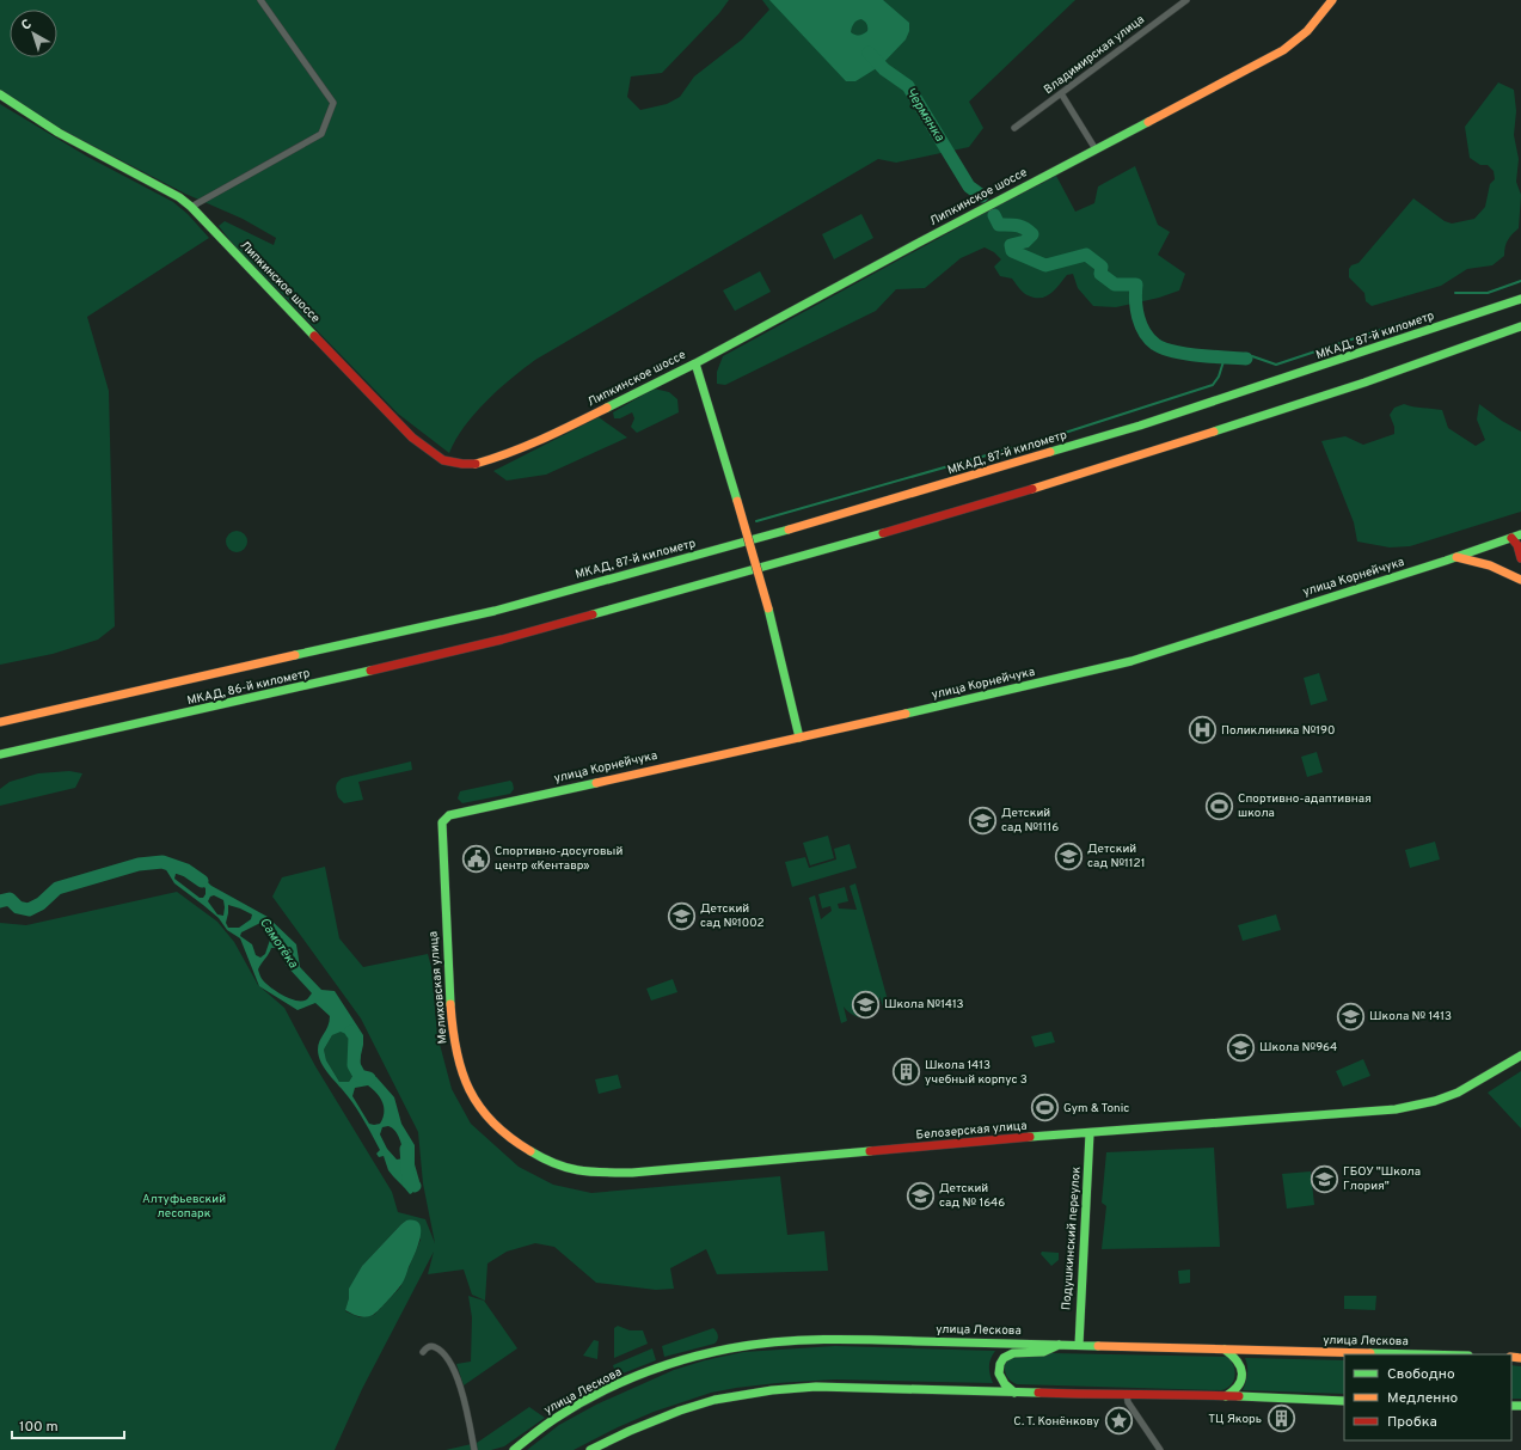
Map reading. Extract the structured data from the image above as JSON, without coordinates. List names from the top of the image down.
{
  "streets": {
    "main road": [
      "Липкинское шоссе",
      "МКАД, 87-й километр",
      "улица Корнейчука",
      "МКАД, 86-й километр",
      "Мелиховская улица",
      "Белозерская улица",
      "Подушкинский переулок",
      "улица Лескова"
    ],
    "street": ["Владимирская улица"]
  },
  "crossings": [
    ["МКАД, 87-й километр", "МКАД, 86-й километр"],
    ["улица Корнейчука", "Мелиховская улица"],
    ["Мелиховская улица", "Белозерская улица"],
    ["Белозерская улица", "Подушкинский переулок"],
    ["Подушкинский переулок", "улица Лескова"]
  ],
  "water": ["Чермянка", "Самотёка"],
  "parks": ["Алтуфьевский лесопарк"],
  "places": {
    "hospital": ["Поликлиника №190"],
    "sports": ["Спортивно-адаптивная школа", "Gym & Tonic"],
    "school or university": [
      "Детский сад №1116",
      "Детский сад №1121",
      "Детский сад №1002",
      "Школа №1413",
      "Школа № 1413",
      "Школа №964",
      "ГБОУ \"Школа Глория\"",
      "Детский сад № 1646"
    ],
    "public building": ["Спортивно-досуговый центр «Кентавр»"],
    "building": ["Школа 1413 учебный корпус 3", "ТЦ Якорь"],
    "place": ["С. Т. Конёнкову"]
  },
  "legend": ["Свободно", "Медленно", "Пробка"],
  "scale_bar": "100 m",
  "north": "top left"
}
